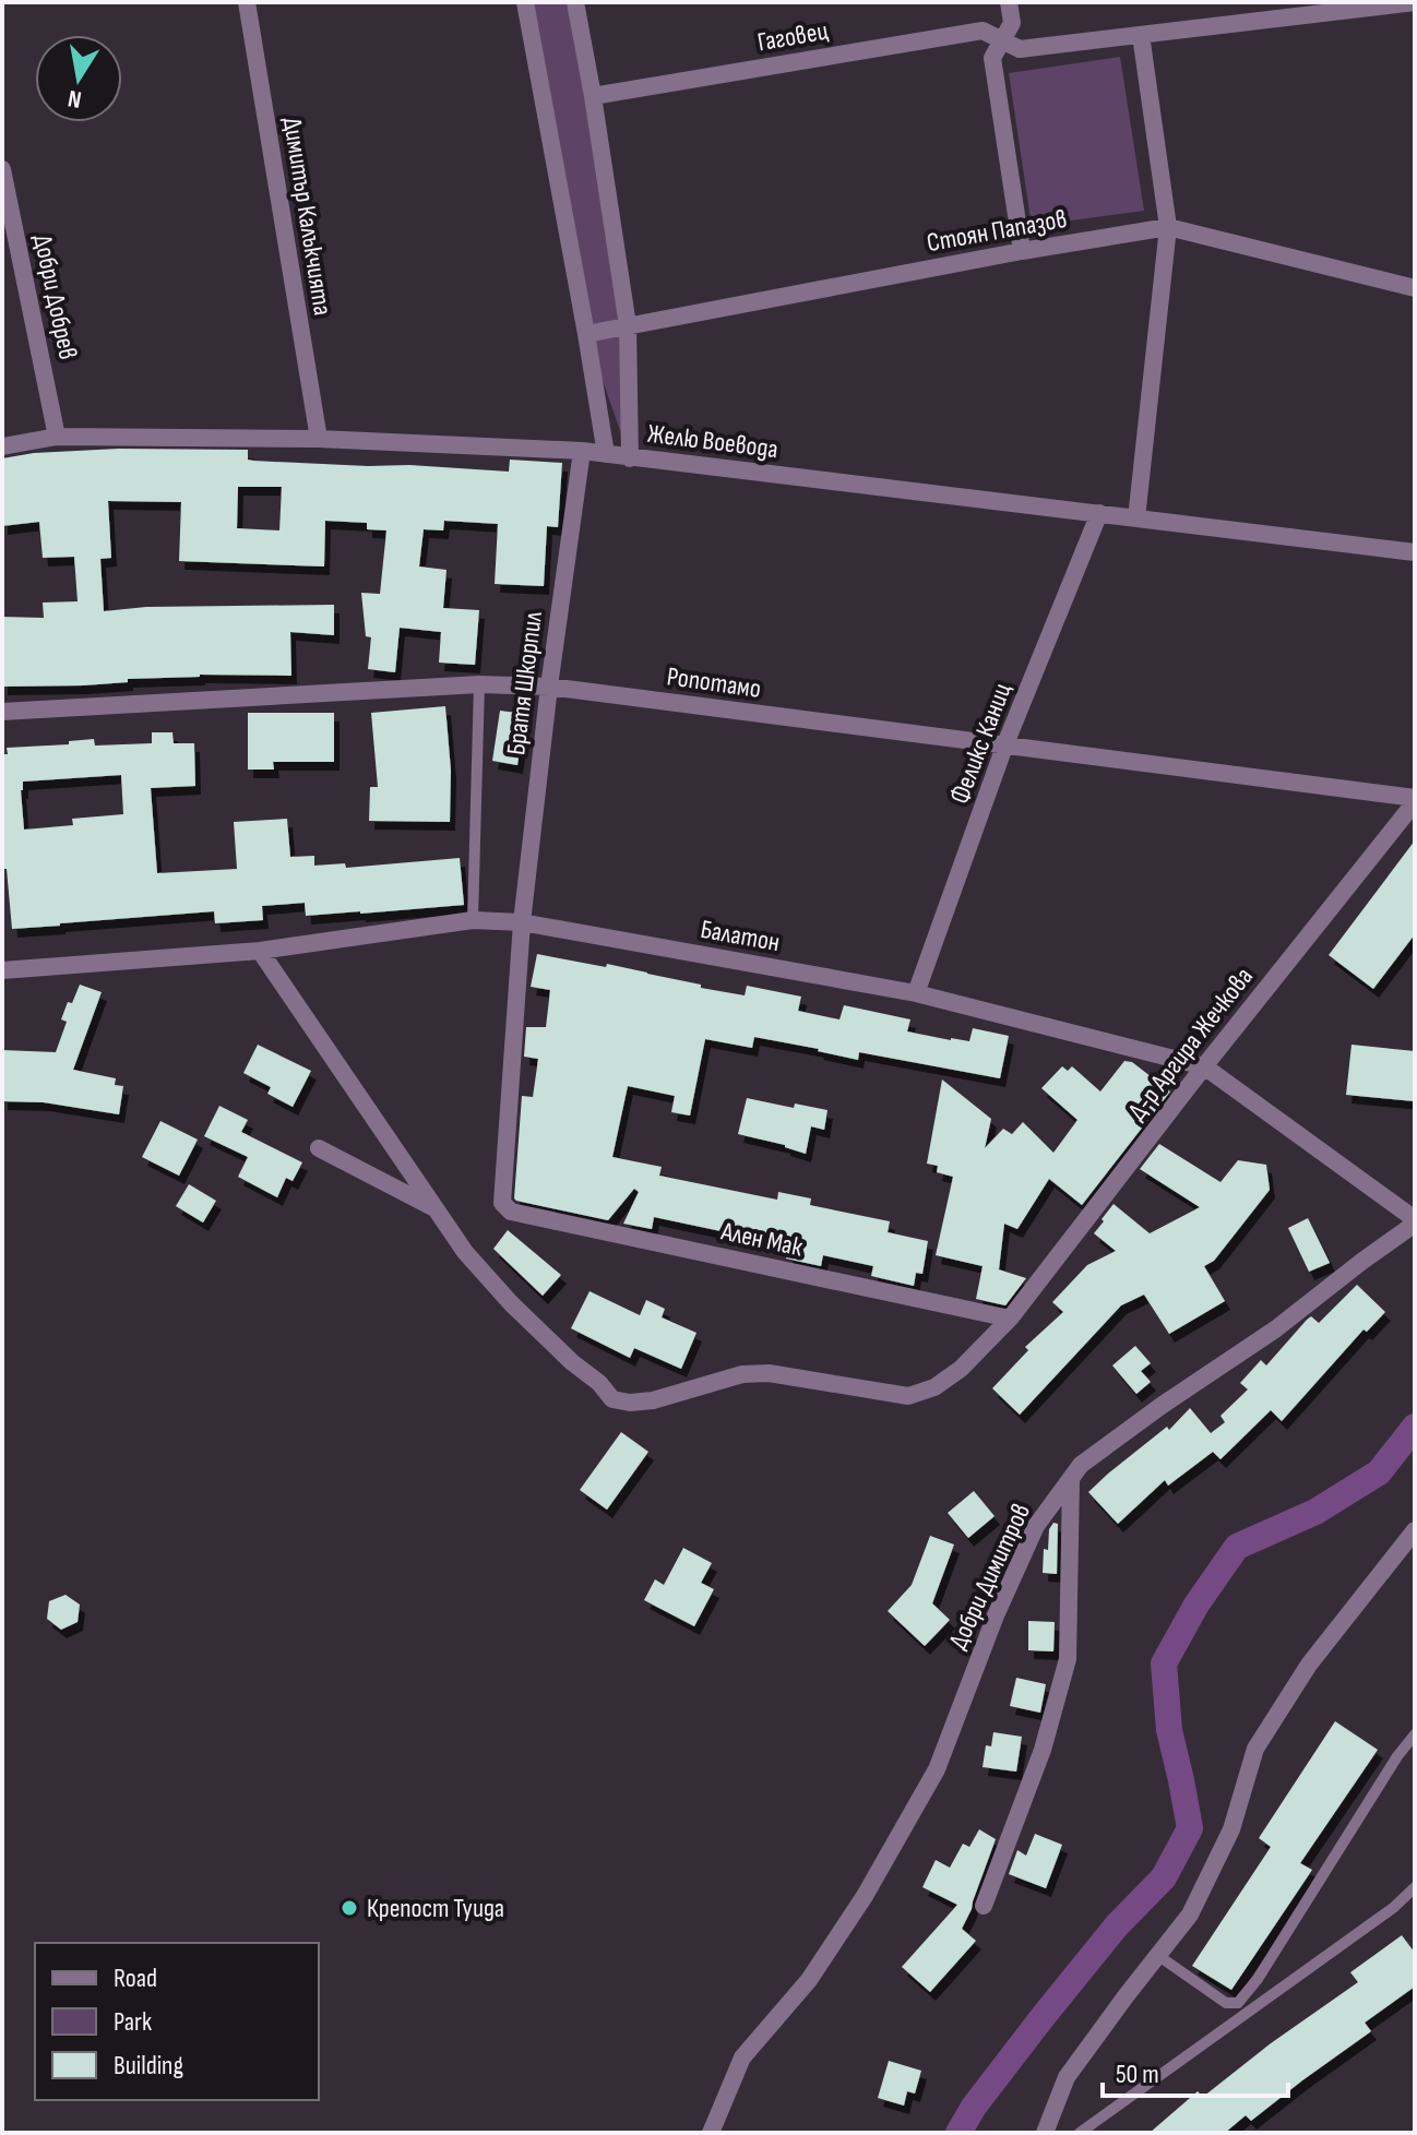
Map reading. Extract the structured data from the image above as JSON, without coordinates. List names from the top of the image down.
{
  "streets": {
    "street": [
      "Гаговец",
      "Димитър Калъкчията",
      "Стоян Папазов",
      "Добри Добрев",
      "Желю Воевода",
      "Ропотамо",
      "Братя Шкорпил",
      "Феликс Каниц",
      "Балатон",
      "Д-р Аргира Жечкова",
      "Ален Мак",
      "Добри Димитров"
    ]
  },
  "crossings": [
    ["Димитър Калъкчията", "Желю Воевода"],
    ["Добри Добрев", "Желю Воевода"],
    ["Желю Воевода", "Братя Шкорпил"],
    ["Желю Воевода", "Феликс Каниц"],
    ["Ропотамо", "Братя Шкорпил"],
    ["Ропотамо", "Феликс Каниц"],
    ["Ропотамо", "Д-р Аргира Жечкова"],
    ["Братя Шкорпил", "Балатон"],
    ["Братя Шкорпил", "Ален Мак"],
    ["Феликс Каниц", "Балатон"],
    ["Балатон", "Д-р Аргира Жечкова"],
    ["Балатон", "Добри Димитров"],
    ["Д-р Аргира Жечкова", "Ален Мак"]
  ],
  "places": ["Крепост Туида"],
  "legend": ["Road", "Park", "Building"],
  "scale_bar": "50 m",
  "north": "bottom"
}
